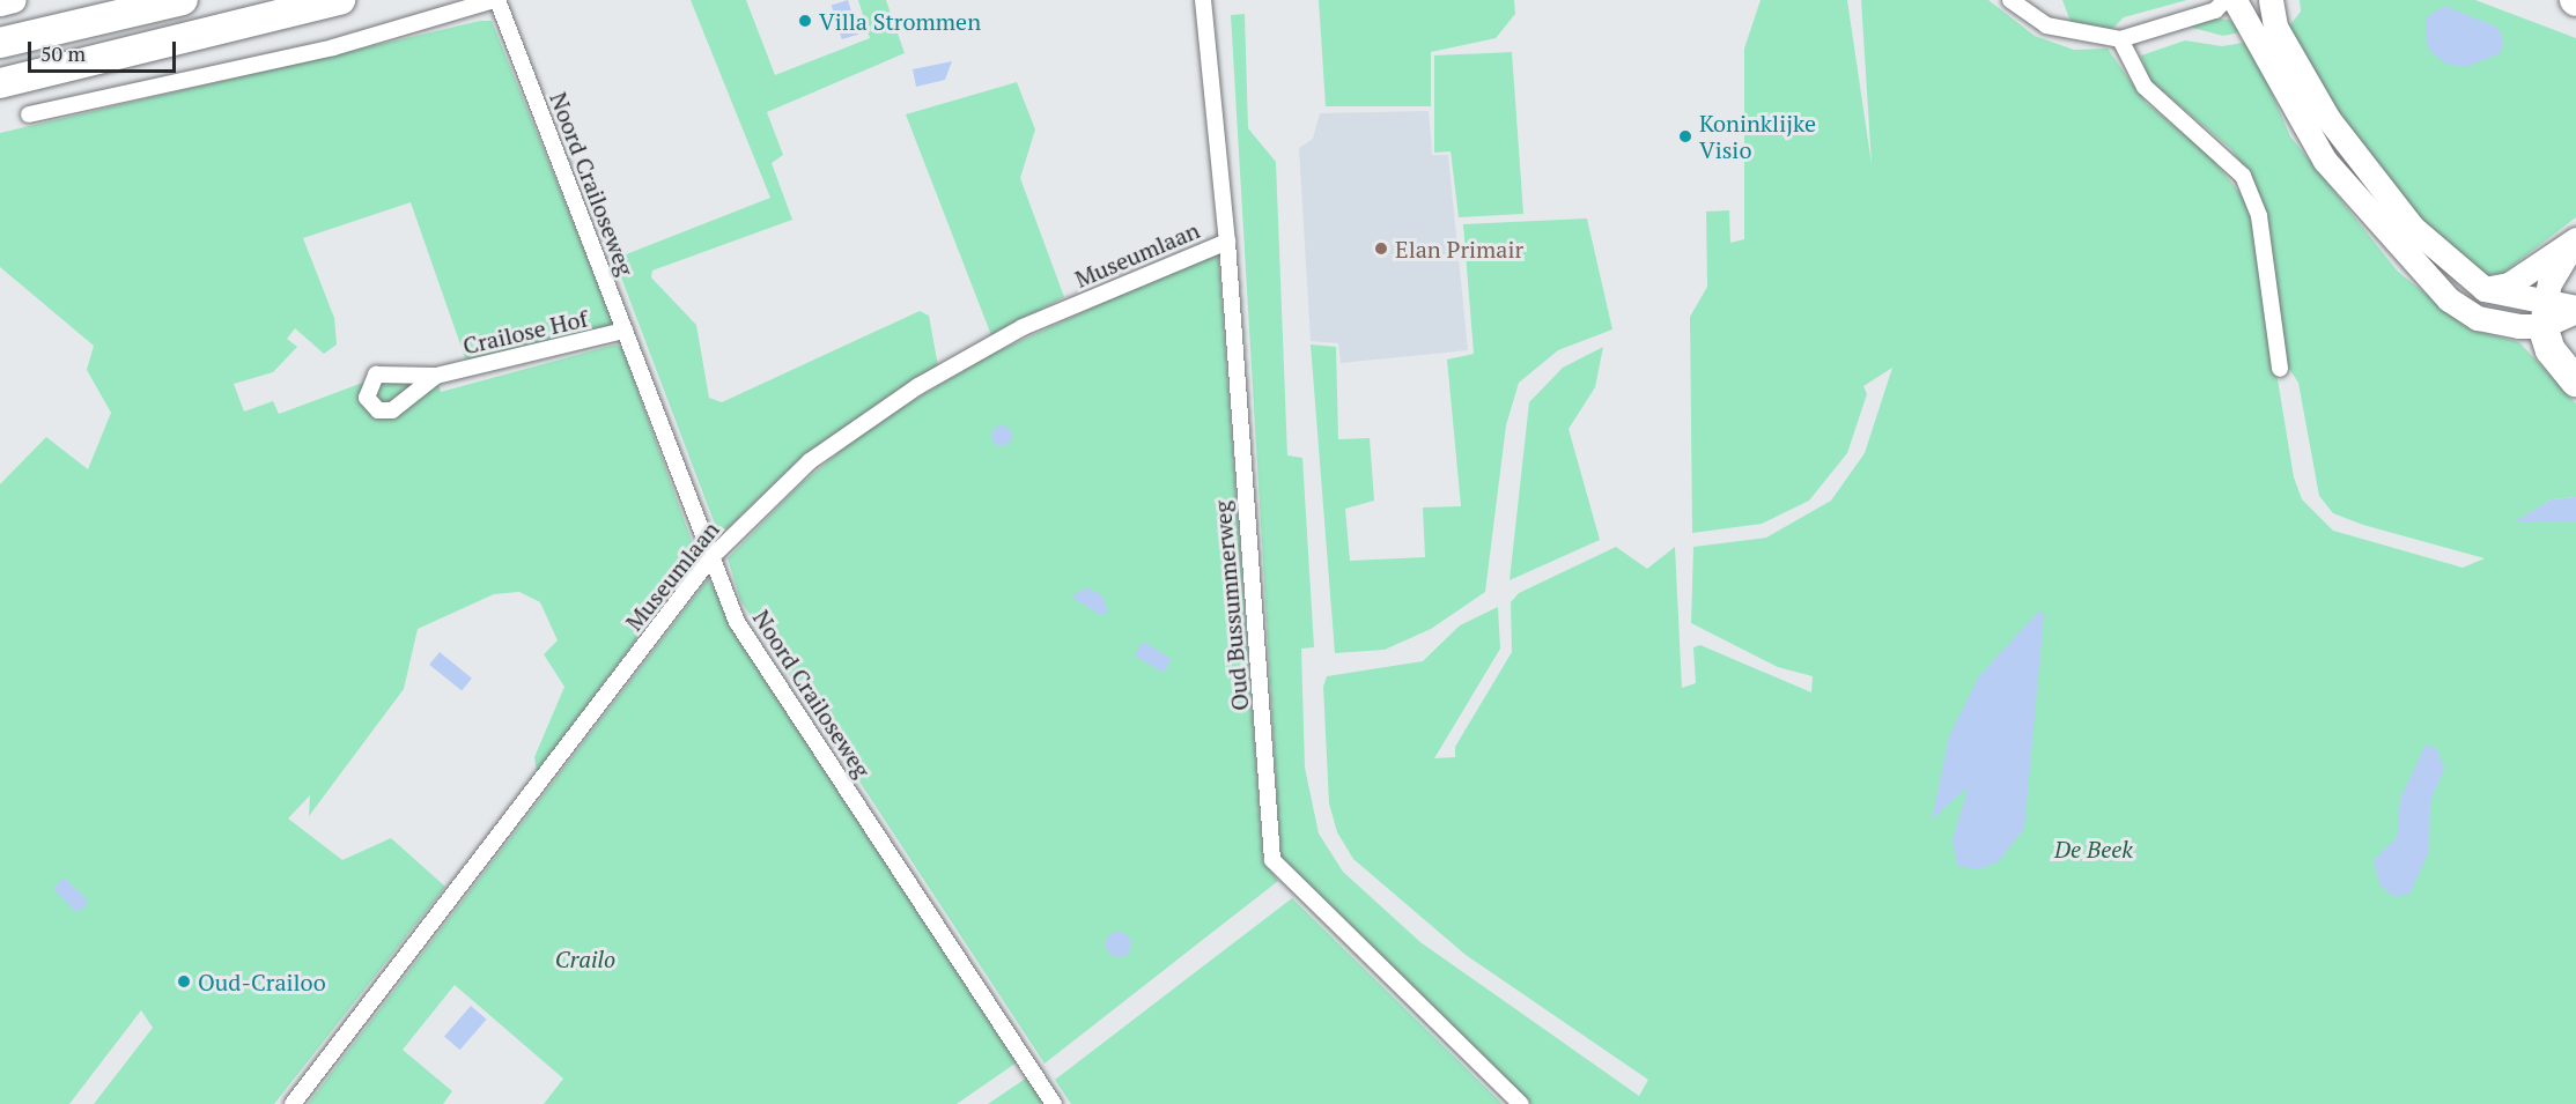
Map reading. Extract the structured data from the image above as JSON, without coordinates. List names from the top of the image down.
{
  "streets": {
    "street": [
      "Noord Crailoseweg",
      "Museumlaan",
      "Crailose Hof",
      "Oud Bussummerweg"
    ]
  },
  "crossings": [
    ["Noord Crailoseweg", "Museumlaan"],
    ["Noord Crailoseweg", "Crailose Hof"],
    ["Museumlaan", "Oud Bussummerweg"]
  ],
  "parks": ["De Beek", "Crailo"],
  "places": [
    "Villa Strommen",
    "Koninklijke Visio",
    "Elan Primair",
    "Oud-Crailoo"
  ],
  "scale_bar": "50 m"
}
